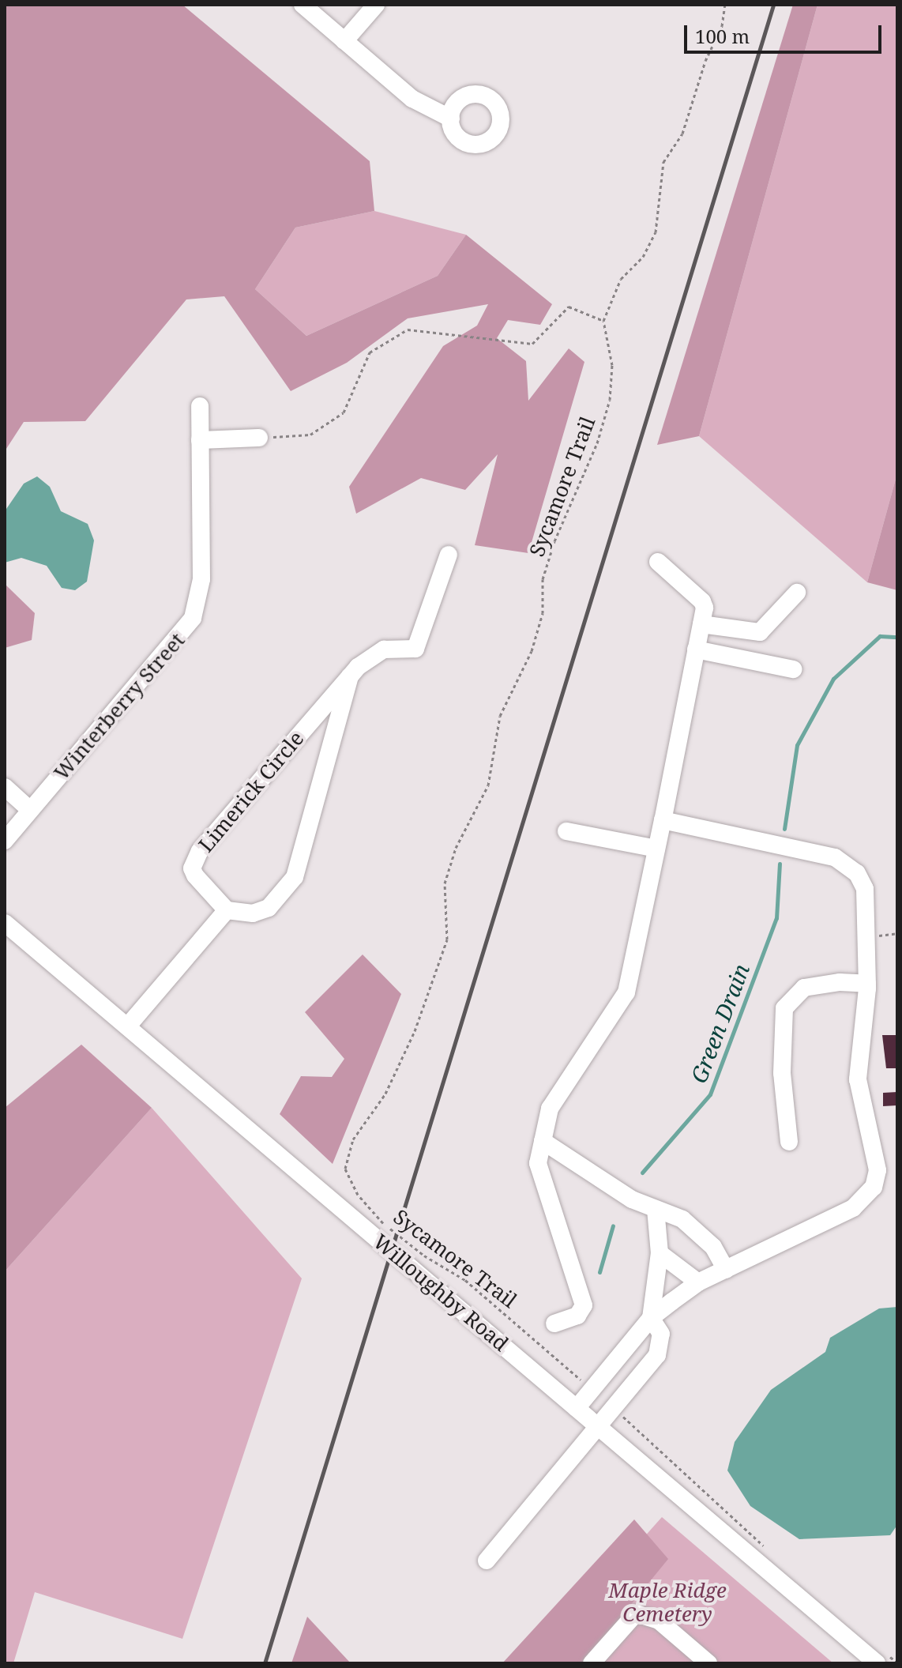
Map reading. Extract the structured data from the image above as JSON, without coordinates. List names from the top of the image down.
{
  "streets": {
    "street": ["Winterberry Street", "Limerick Circle", "Willoughby Road"],
    "path": ["Sycamore Trail"]
  },
  "water": ["Green Drain"],
  "parks": ["Maple Ridge Cemetery"],
  "scale_bar": "100 m"
}
